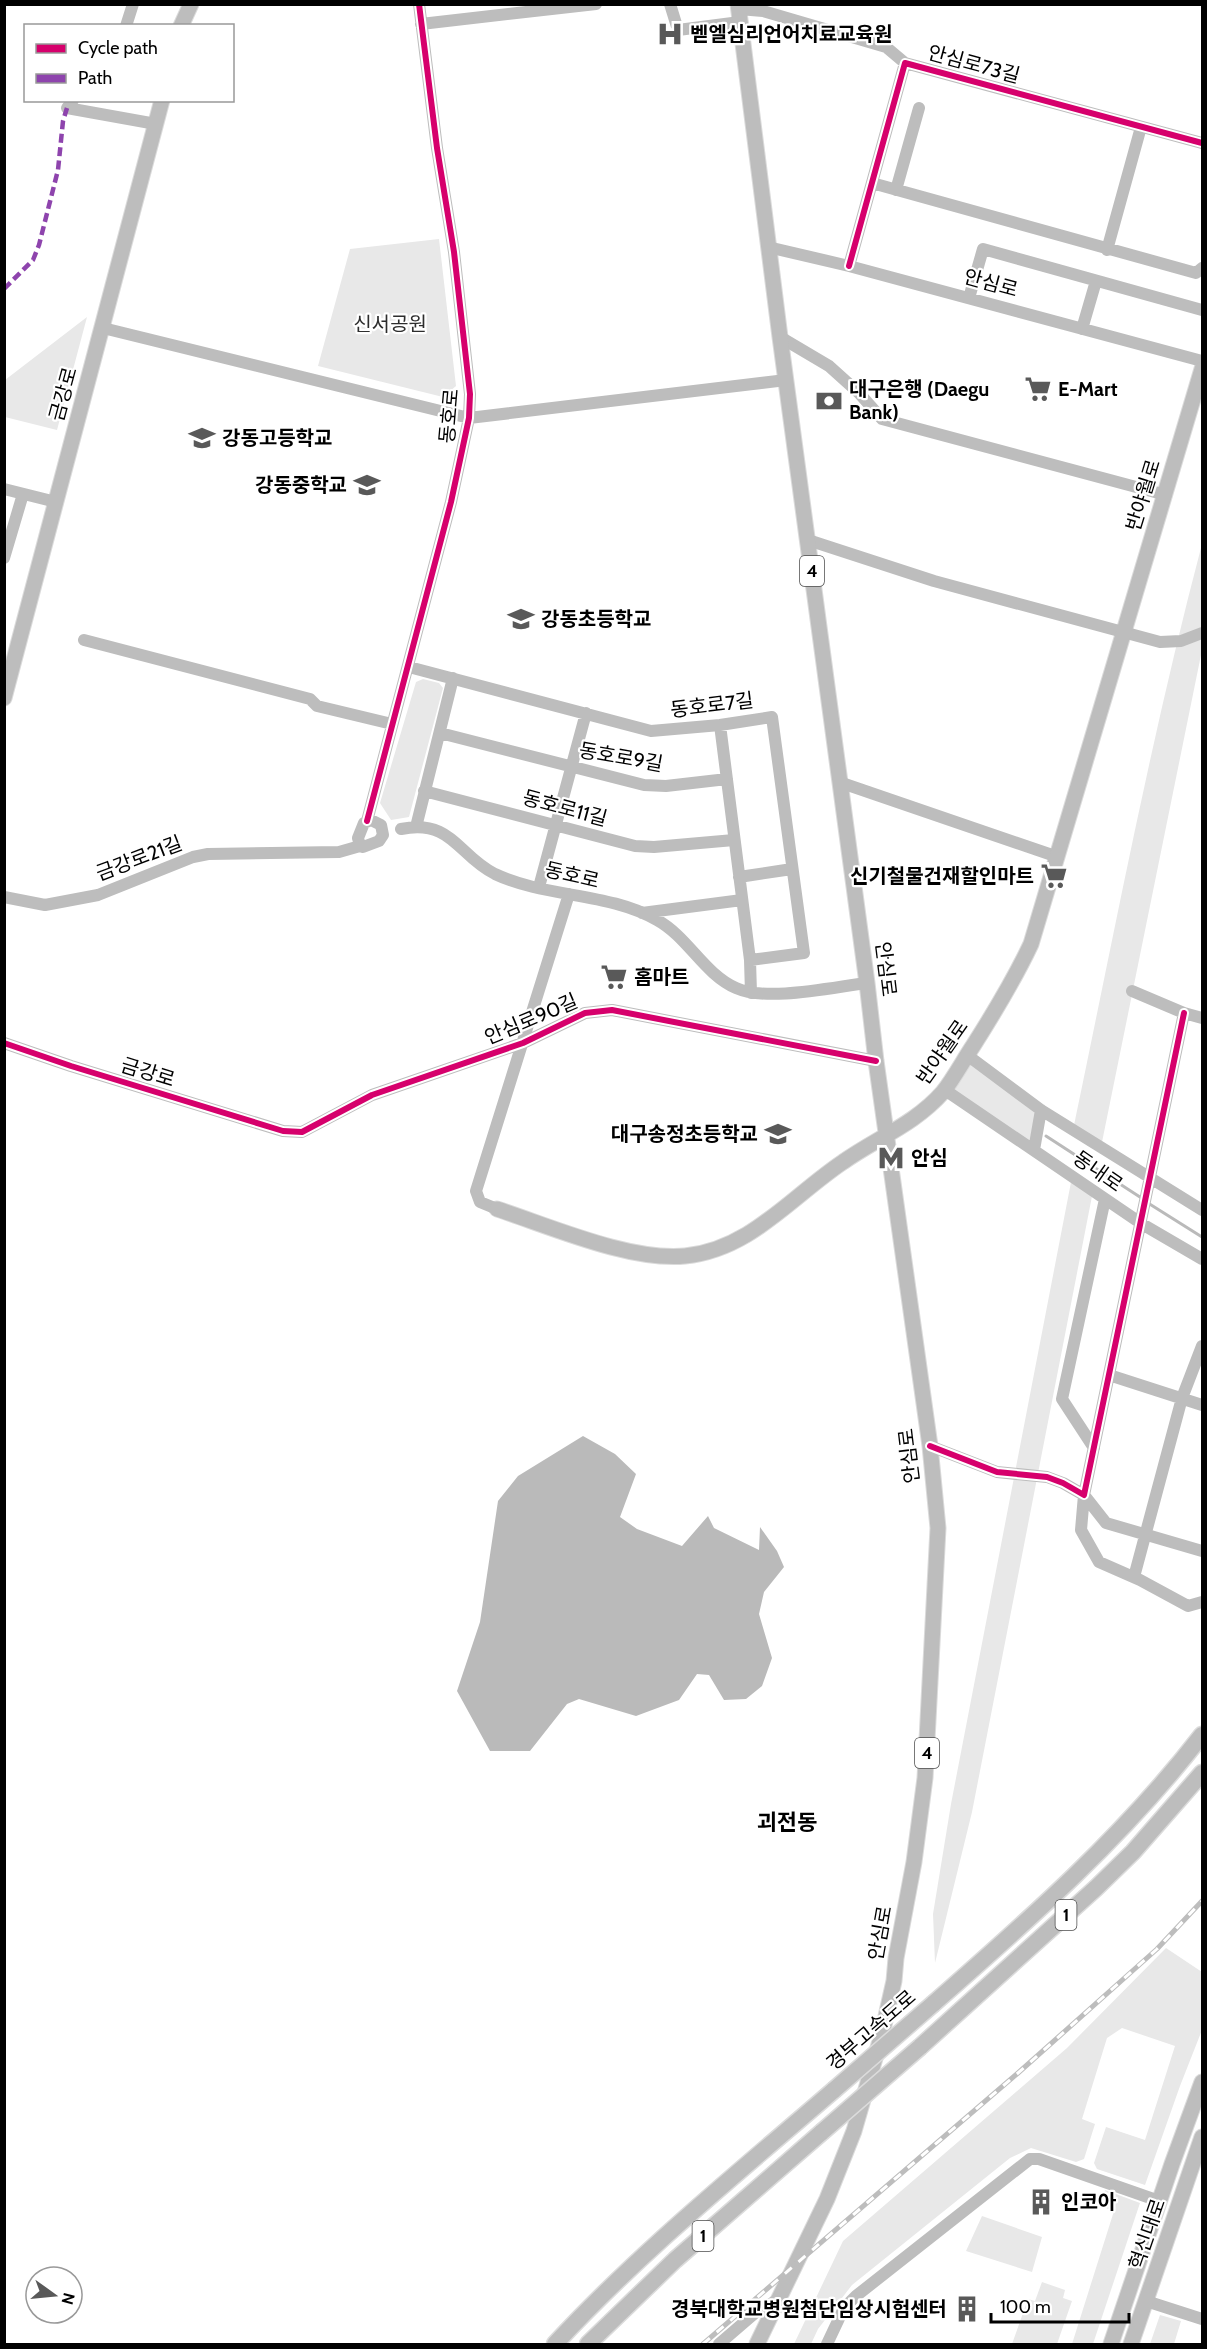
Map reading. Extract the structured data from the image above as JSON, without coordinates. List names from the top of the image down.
{
  "streets": {
    "highway": ["1", "경부고속도로"],
    "main road": [
      "안심로",
      "금강로",
      "반야월로",
      "4",
      "혁신대로"
    ],
    "street": [
      "안심로73길",
      "동호로",
      "동호로7길",
      "동호로9길",
      "동호로11길",
      "금강로21길",
      "안심로90길",
      "동내로"
    ]
  },
  "crossings": [
    ["안심로73길", "안심로"],
    ["안심로", "동호로"],
    ["안심로", "반야월로"],
    ["안심로", "안심로90길"],
    ["금강로", "안심로90길"],
    ["동호로", "동호로7길"],
    ["동호로", "금강로21길"],
    ["반야월로", "동내로"]
  ],
  "districts": ["괴전동"],
  "parks": ["신서공원"],
  "places": {
    "hospital": ["벧엘심리언어치료교육원"],
    "supermarket": ["E-Mart", "신기철물건재할인마트", "홈마트"],
    "bank": ["대구은행 (Daegu Bank)"],
    "school or university": [
      "강동고등학교",
      "강동중학교",
      "강동초등학교",
      "대구송정초등학교"
    ],
    "metro station": ["안심"],
    "building": ["인코아", "경북대학교병원첨단임상시험센터"]
  },
  "legend": ["Cycle path", "Path"],
  "scale_bar": "100 m",
  "north": "right"
}
